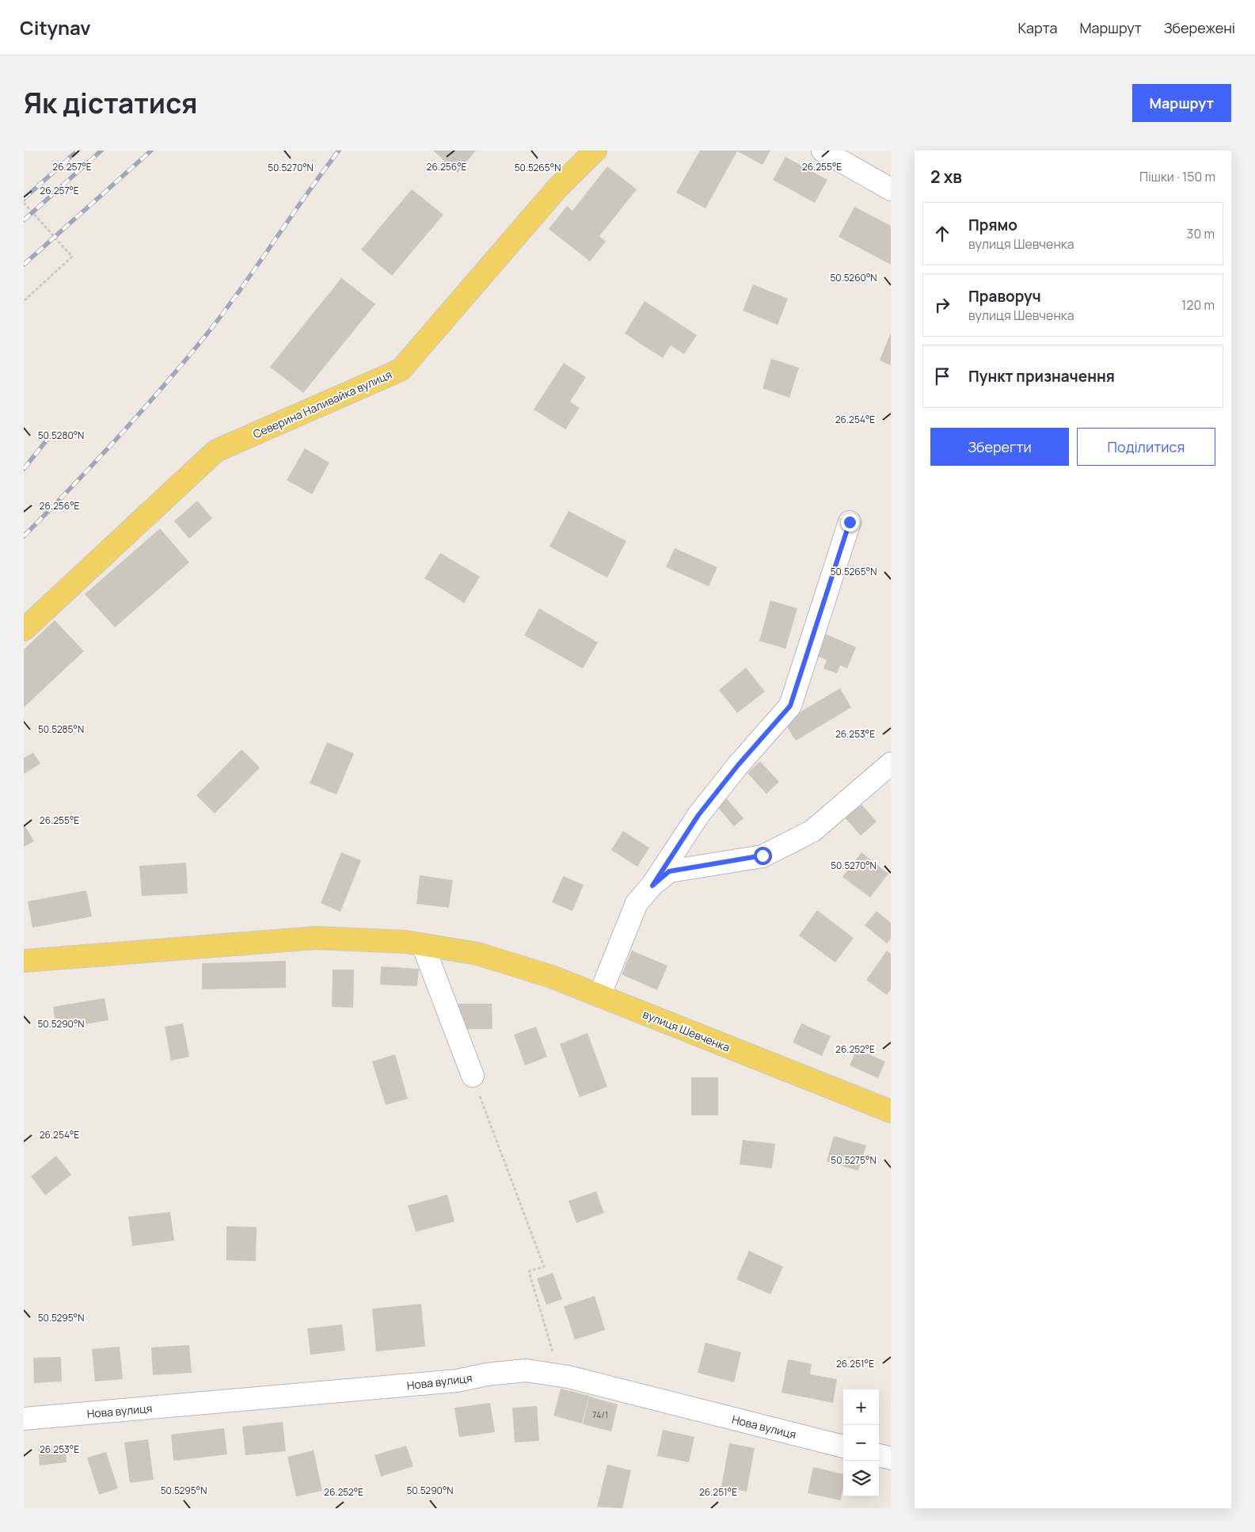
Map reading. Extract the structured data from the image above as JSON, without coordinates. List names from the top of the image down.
{
  "streets": {
    "main road": ["Северина Наливайка вулиця", "вулиця Шевченка"],
    "street": ["Нова вулиця"]
  },
  "house_numbers": ["74/1"],
  "page": {
    "header": "Citynav",
    "nav": ["Карта", "Маршрут", "Збережені"],
    "title": "Як дістатися",
    "buttons": [
      "Маршрут",
      ["Зберегти", "Поділитися"]
    ],
    "heading": ["2 хв", "Пішки · 150 m"],
    "list": [
      ["Прямо", "вулиця Шевченка", "30 m"],
      ["Праворуч", "вулиця Шевченка", "120 m"],
      "Пункт призначення"
    ],
    "map_buttons": ["+", "−"]
  },
  "coordinates": [
    "26.257°E",
    "26.256°E",
    "26.255°E",
    "50.5270°N",
    "50.5265°N",
    "50.5260°N",
    "26.254°E",
    "50.5280°N",
    "50.5285°N",
    "26.253°E",
    "50.5290°N",
    "26.252°E",
    "50.5275°N",
    "50.5295°N",
    "26.251°E"
  ]
}
